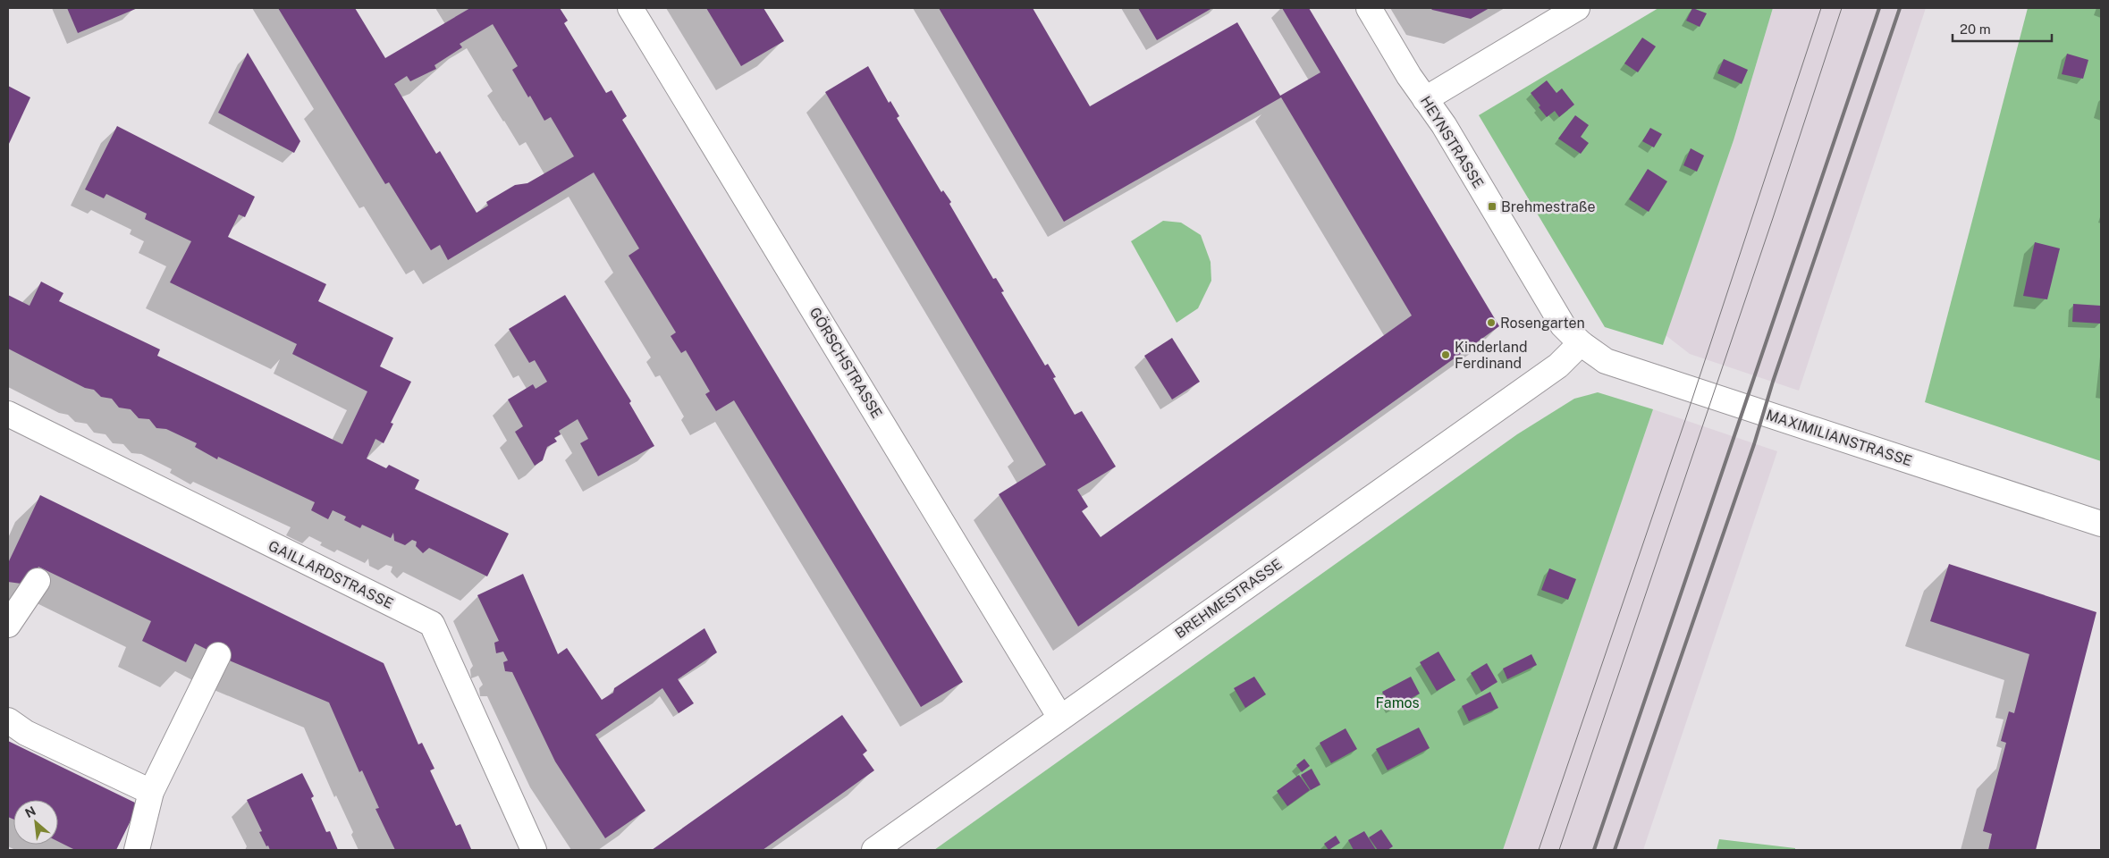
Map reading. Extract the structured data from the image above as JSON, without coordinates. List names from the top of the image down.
{
  "streets": {
    "street": [
      "HEYNSTRASSE",
      "GÖRSCHSTRASSE",
      "MAXIMILIANSTRASSE",
      "GAILLARDSTRASSE",
      "BREHMESTRASSE"
    ]
  },
  "crossings": [
    ["HEYNSTRASSE", "MAXIMILIANSTRASSE"],
    ["HEYNSTRASSE", "BREHMESTRASSE"],
    ["GÖRSCHSTRASSE", "BREHMESTRASSE"],
    ["MAXIMILIANSTRASSE", "BREHMESTRASSE"]
  ],
  "parks": ["Famos"],
  "places": {
    "transit": ["Brehmestraße"],
    "other": ["Rosengarten", "Kinderland Ferdinand"]
  },
  "scale_bar": "20 m",
  "north": "top left"
}
